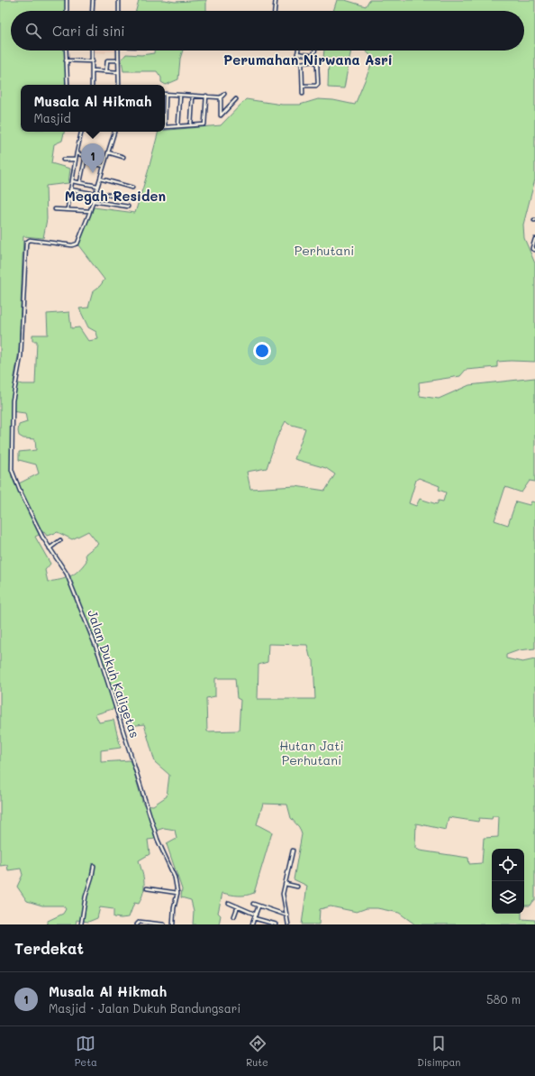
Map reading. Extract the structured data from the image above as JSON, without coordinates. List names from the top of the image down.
{
  "streets": {
    "street": ["Jalan Dukuh Kaligetas"]
  },
  "districts": ["Perumahan Nirwana Asri", "Megah Residen"],
  "parks": ["Perhutani", "Hutan Jati Perhutani"],
  "page": {
    "search": "Cari di sini",
    "popup": ["Musala Al Hikmah", "Masjid"],
    "pins": "1",
    "heading": "Terdekat",
    "list": [
      {
        "mark": "1",
        "name": "Musala Al Hikmah",
        "note": "Masjid · Jalan Dukuh Bandungsari",
        "value": "580 m"
      }
    ],
    "nav": ["Peta", "Rute", "Disimpan"]
  }
}
